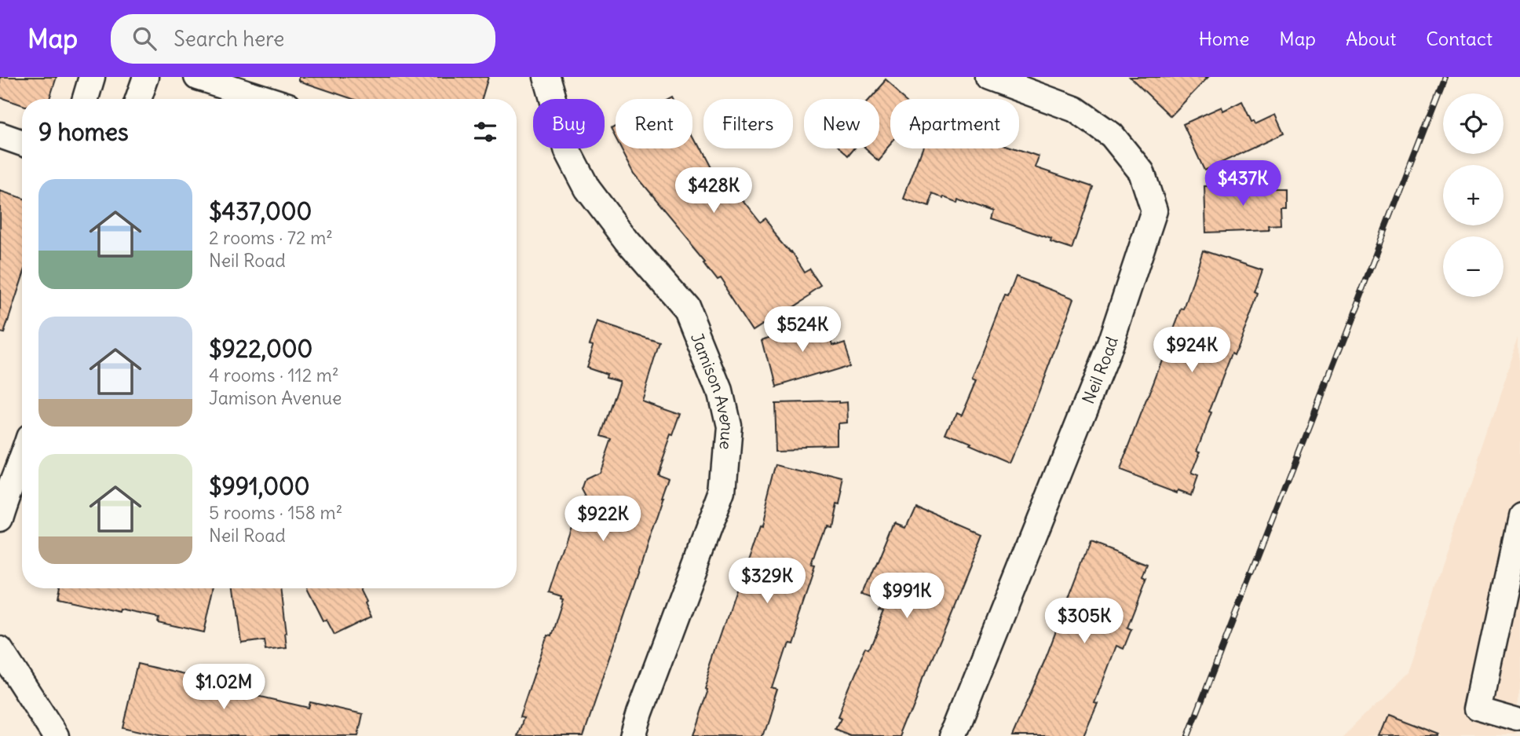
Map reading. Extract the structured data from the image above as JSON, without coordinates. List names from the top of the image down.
{
  "streets": {
    "street": ["Neil Road", "Jamison Avenue"]
  },
  "page": {
    "header": "Map",
    "search": "Search here",
    "nav": [
      "Home",
      "Map",
      "About",
      "Contact"
    ],
    "map_buttons": ["+", "−"],
    "chip": [
      "Buy",
      "Rent",
      "Filters",
      "New",
      "Apartment"
    ],
    "heading": "9 homes",
    "price": [
      "$437K",
      "$428K",
      "$524K",
      "$924K",
      "$922K",
      "$329K",
      "$991K",
      "$305K",
      "$1.02M"
    ],
    "list": [
      {
        "name": "$437,000",
        "note": "2 rooms · 72 m² · Neil Road"
      },
      {
        "name": "$922,000",
        "note": "4 rooms · 112 m² · Jamison Avenue"
      },
      {
        "name": "$991,000",
        "note": "5 rooms · 158 m² · Neil Road"
      }
    ]
  }
}
